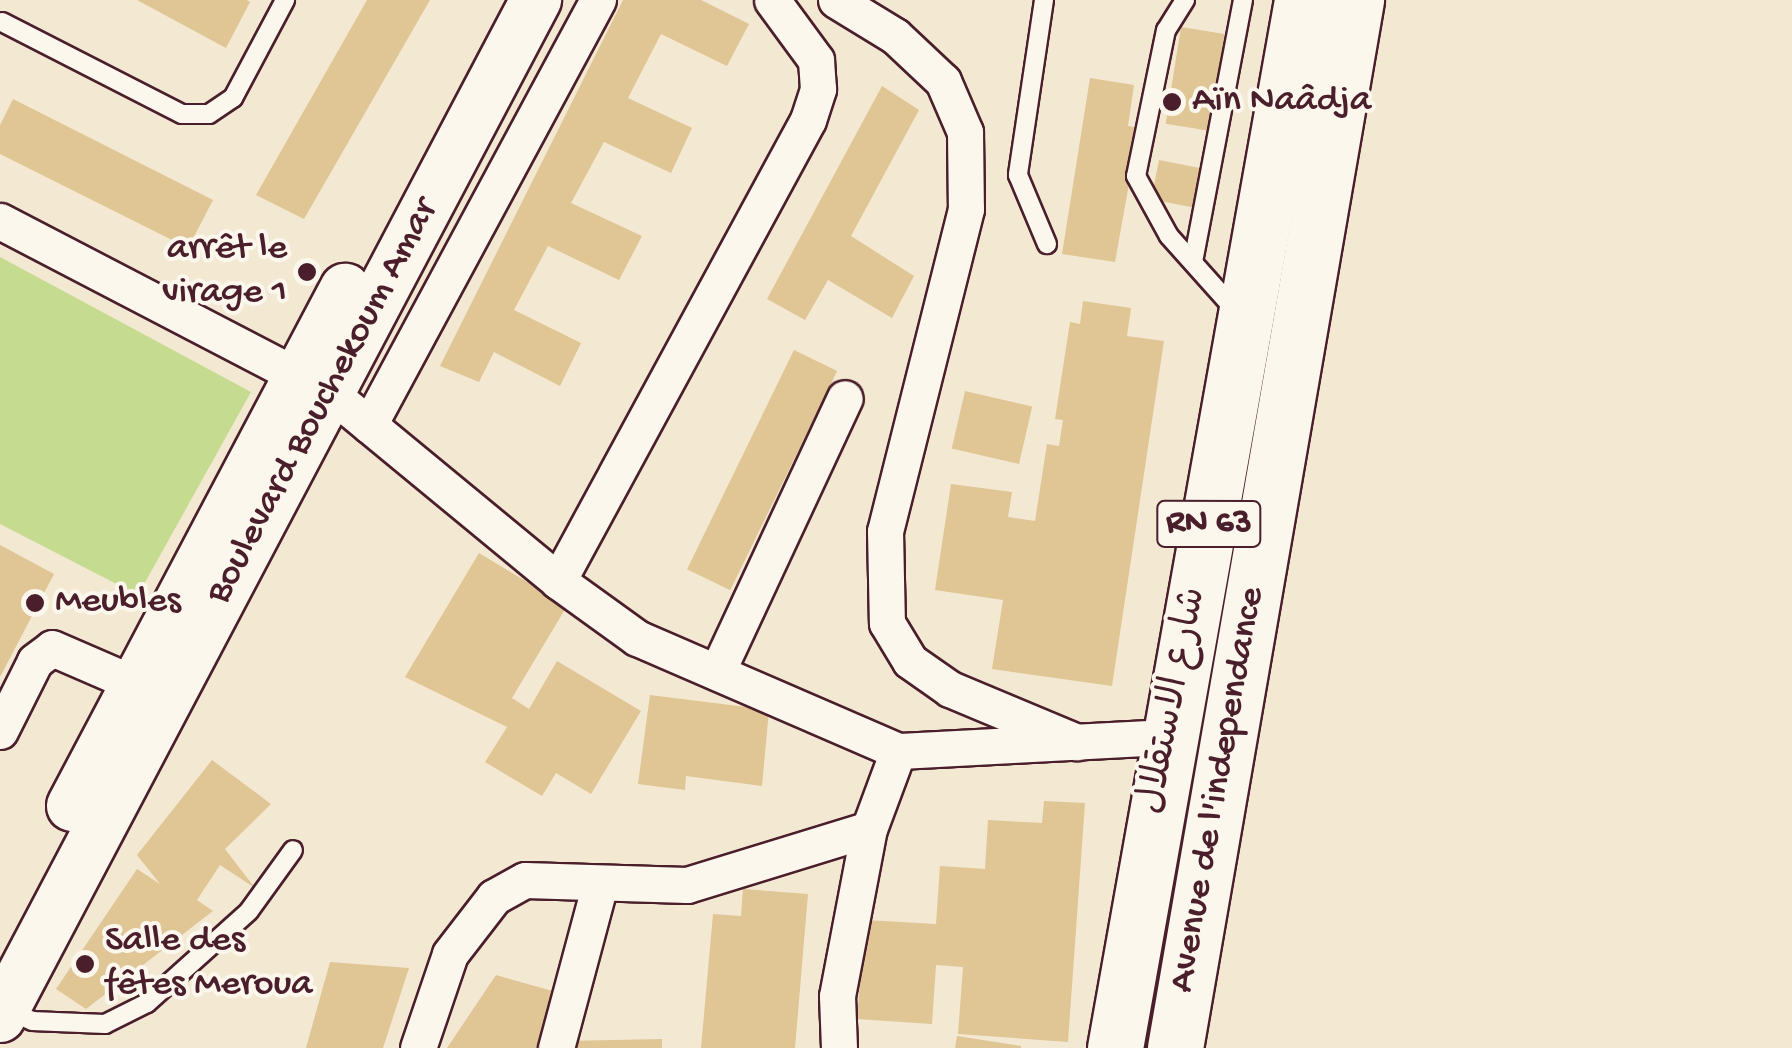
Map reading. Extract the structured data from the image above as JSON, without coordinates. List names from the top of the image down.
{
  "streets": {
    "main road": ["RN 63", "شارع الاستقلال", "Avenue de l'independance"],
    "street": ["Boulevard Bouchekoum Amar"]
  },
  "places": [
    "Aïn Naâdja",
    "arrêt le virage 1",
    "Meubles",
    "Salle des fêtes Meroua"
  ]
}
